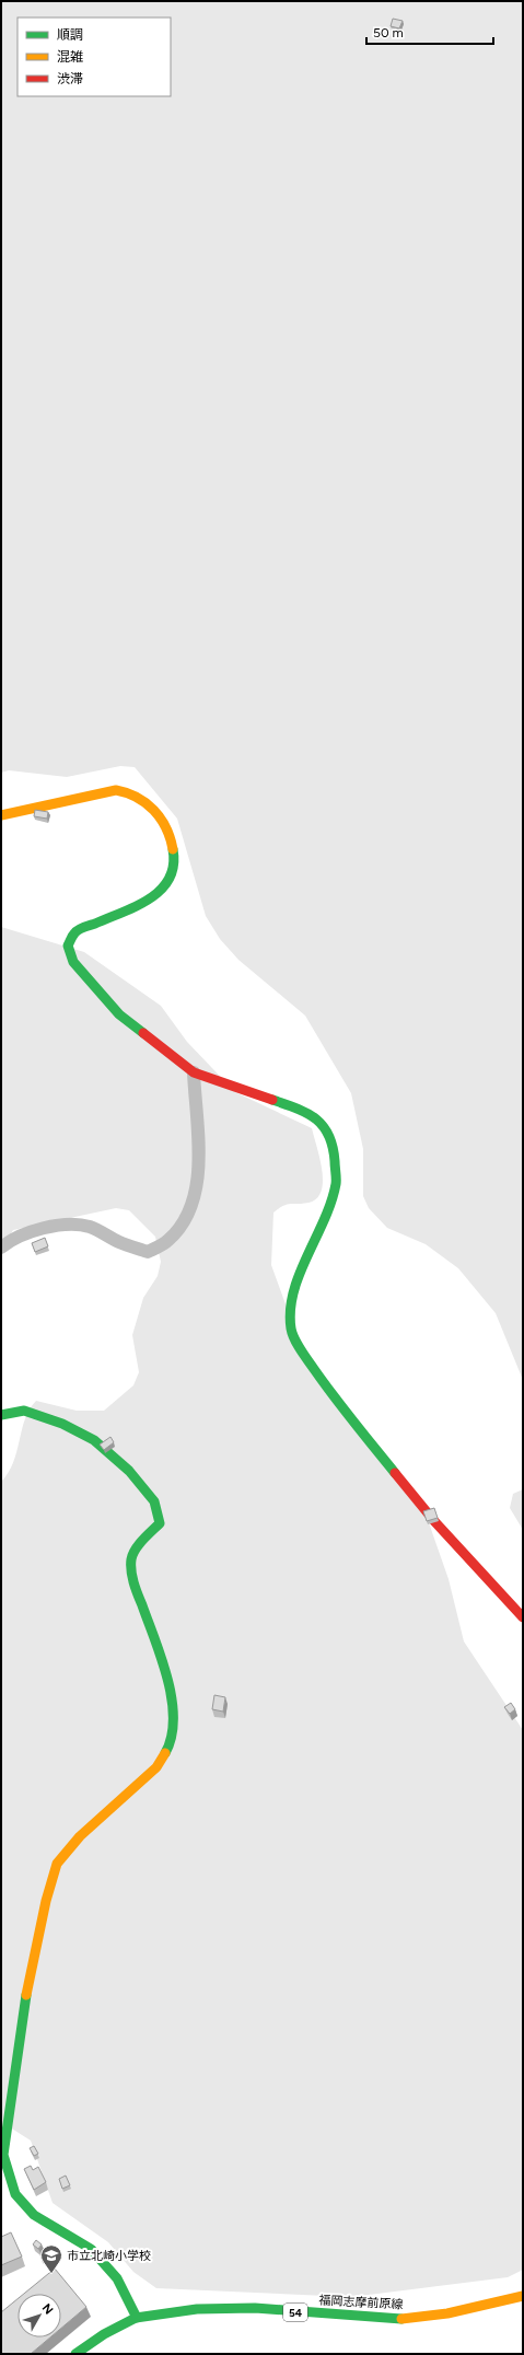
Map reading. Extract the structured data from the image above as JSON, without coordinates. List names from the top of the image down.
{
  "streets": {
    "street": ["福岡志摩前原線", "54"]
  },
  "places": {
    "school or university": ["市立北崎小学校"]
  },
  "legend": ["順調", "混雑", "渋滞"],
  "scale_bar": "50 m",
  "north": "top right"
}
